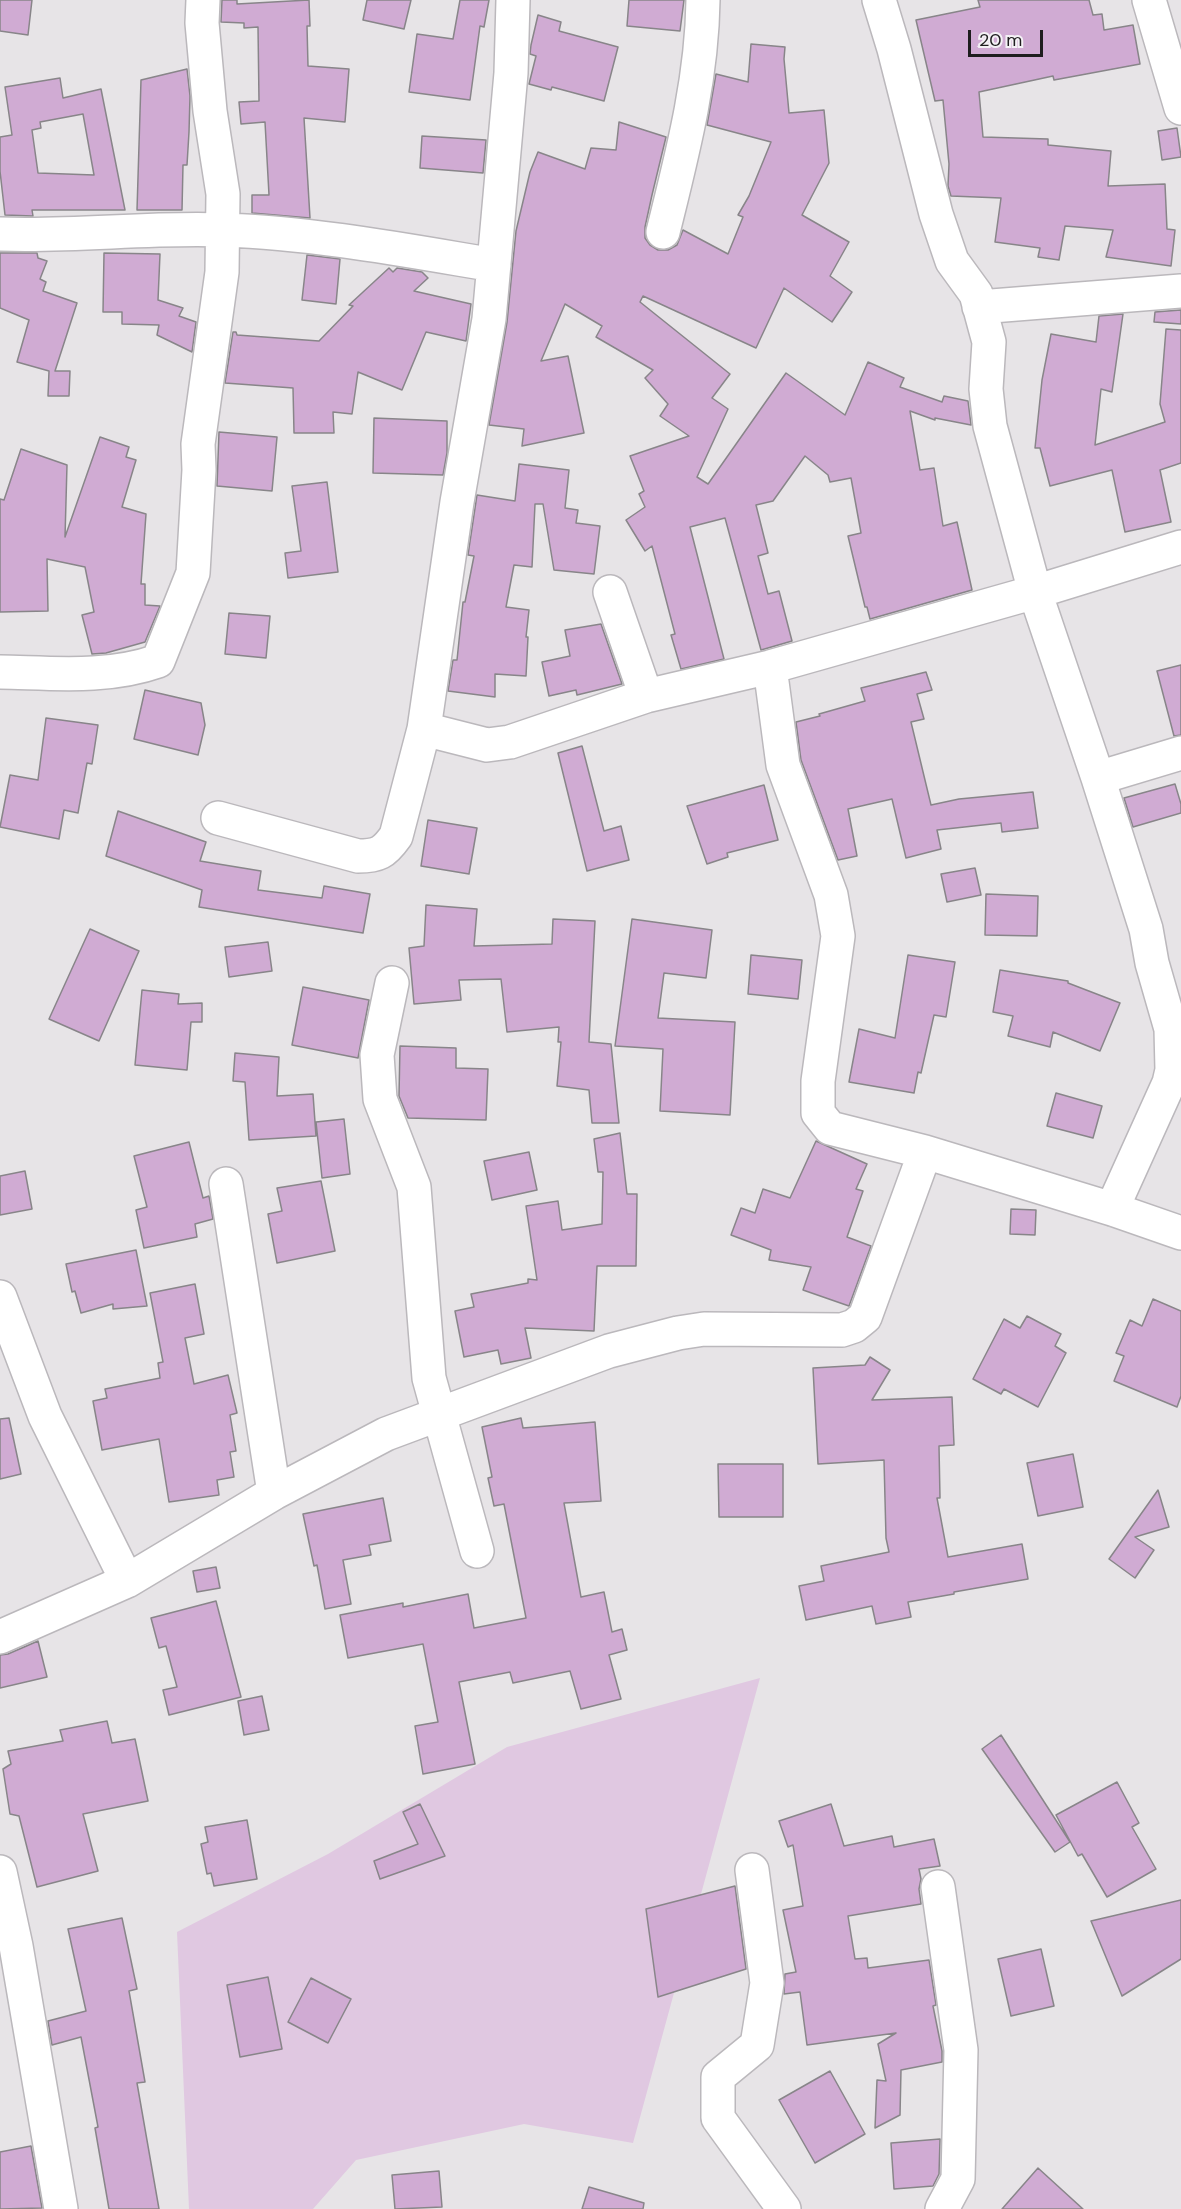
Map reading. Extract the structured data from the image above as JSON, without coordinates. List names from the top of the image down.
{
  "scale_bar": "20 m"
}
